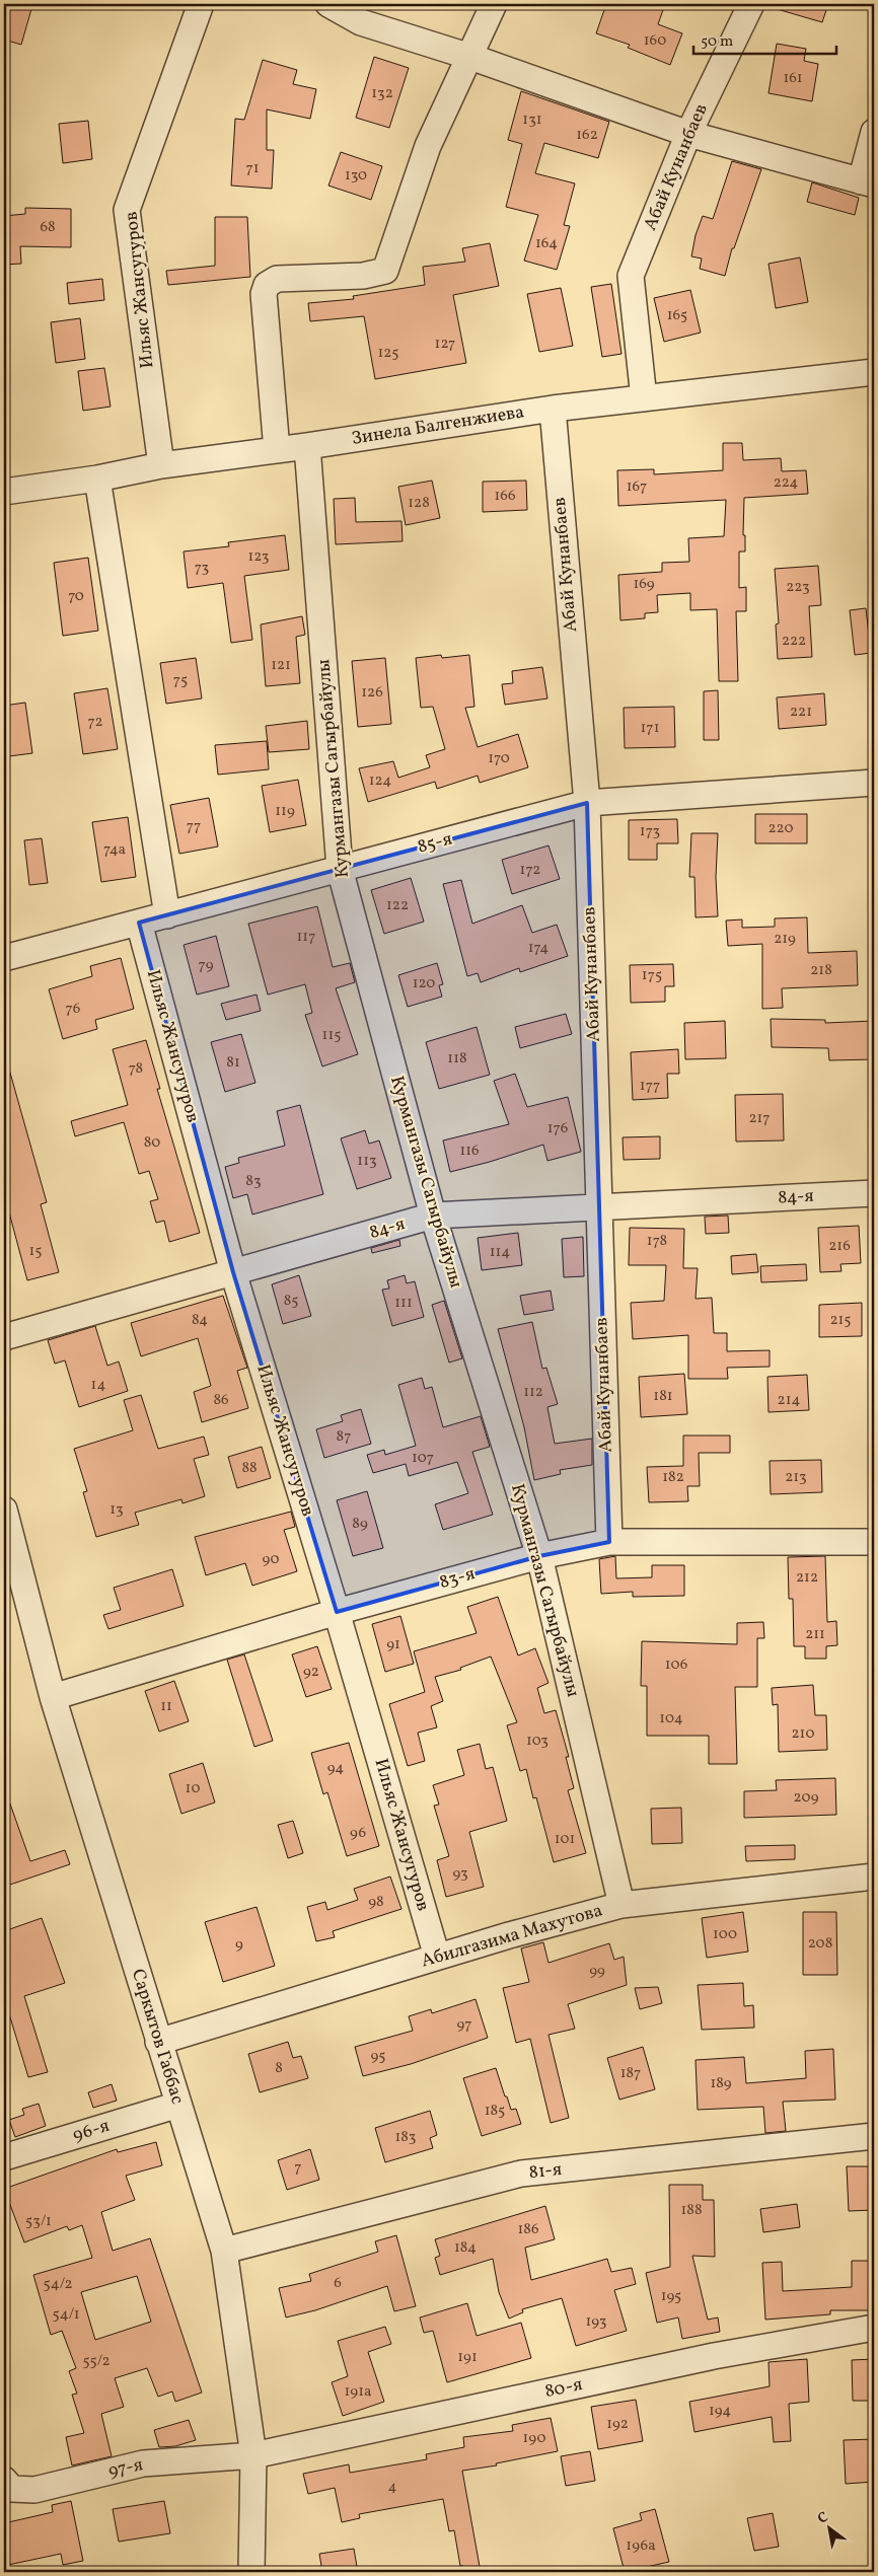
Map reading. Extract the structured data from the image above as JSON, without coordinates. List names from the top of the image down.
{
  "streets": {
    "street": [
      "Абай Кунанбаев",
      "Ильяс Жансугуров",
      "Зинела Балгенжиева",
      "Курмангазы Сагырбайулы",
      "85-я",
      "84-я",
      "83-я",
      "Абилгазима Махутова",
      "Саркытов Габбас",
      "96-я",
      "81-я",
      "80-я",
      "97-я"
    ]
  },
  "crossings": [
    ["Абай Кунанбаев", "Зинела Балгенжиева"],
    ["Абай Кунанбаев", "85-я"],
    ["Абай Кунанбаев", "84-я"],
    ["Абай Кунанбаев", "83-я"],
    ["Ильяс Жансугуров", "Зинела Балгенжиева"],
    ["Ильяс Жансугуров", "85-я"],
    ["Ильяс Жансугуров", "84-я"],
    ["Ильяс Жансугуров", "83-я"],
    ["Ильяс Жансугуров", "Абилгазима Махутова"],
    ["Зинела Балгенжиева", "Курмангазы Сагырбайулы"],
    ["Курмангазы Сагырбайулы", "85-я"],
    ["Курмангазы Сагырбайулы", "84-я"],
    ["Курмангазы Сагырбайулы", "83-я"],
    ["Курмангазы Сагырбайулы", "Абилгазима Махутова"],
    ["83-я", "Саркытов Габбас"],
    ["Абилгазима Махутова", "Саркытов Габбас"],
    ["Саркытов Габбас", "96-я"],
    ["Саркытов Габбас", "81-я"],
    ["Саркытов Габбас", "80-я"],
    ["Саркытов Габбас", "97-я"],
    ["80-я", "97-я"]
  ],
  "house_numbers": [
    "160",
    "161",
    "132",
    "131",
    "162",
    "71",
    "130",
    "68",
    "164",
    "165",
    "127",
    "125",
    "224",
    "167",
    "166",
    "128",
    "123",
    "73",
    "169",
    "223",
    "70",
    "222",
    "121",
    "75",
    "126",
    "221",
    "72",
    "171",
    "170",
    "124",
    "119",
    "77",
    "220",
    "173",
    "74а",
    "172",
    "122",
    "117",
    "219",
    "174",
    "79",
    "218",
    "175",
    "120",
    "76",
    "115",
    "118",
    "81",
    "78",
    "177",
    "217",
    "176",
    "80",
    "116",
    "113",
    "83",
    "178",
    "216",
    "15",
    "114",
    "85",
    "111",
    "84",
    "215",
    "14",
    "112",
    "181",
    "86",
    "214",
    "87",
    "107",
    "88",
    "182",
    "213",
    "13",
    "89",
    "90",
    "212",
    "211",
    "91",
    "106",
    "92",
    "11",
    "104",
    "210",
    "103",
    "94",
    "10",
    "209",
    "96",
    "101",
    "93",
    "98",
    "100",
    "208",
    "9",
    "99",
    "97",
    "95",
    "8",
    "187",
    "189",
    "185",
    "183",
    "7",
    "188",
    "53/1",
    "186",
    "184",
    "6",
    "54/2",
    "195",
    "54/1",
    "193",
    "191",
    "55/2",
    "191а",
    "194",
    "192",
    "190",
    "4",
    "196а"
  ],
  "scale_bar": "50 m",
  "north": "top left"
}
